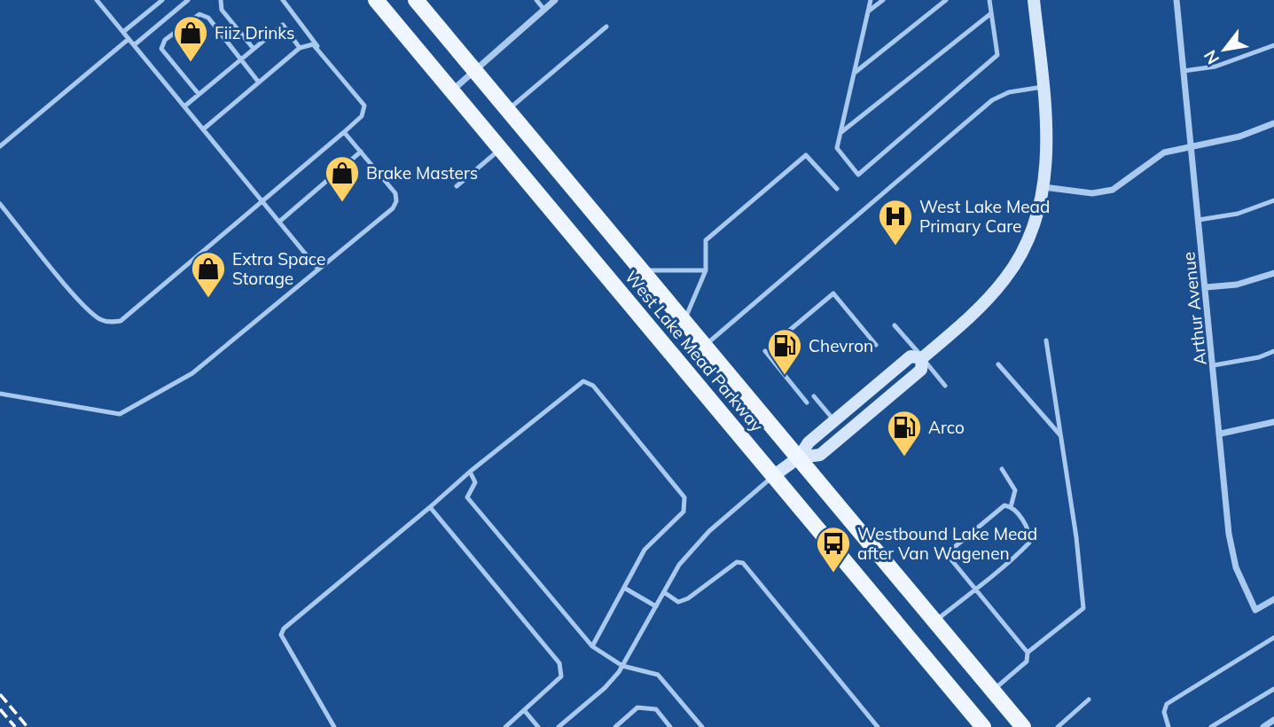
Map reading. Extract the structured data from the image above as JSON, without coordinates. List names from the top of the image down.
{
  "streets": {
    "main road": ["West Lake Mead Parkway"],
    "street": ["Arthur Avenue"]
  },
  "places": {
    "shop": ["Fiiz Drinks", "Brake Masters", "Extra Space Storage"],
    "hospital": ["West Lake Mead Primary Care"],
    "fuel station": ["Chevron", "Arco"],
    "bus stop": ["Westbound Lake Mead after Van Wagenen"]
  },
  "north": "bottom left"
}
